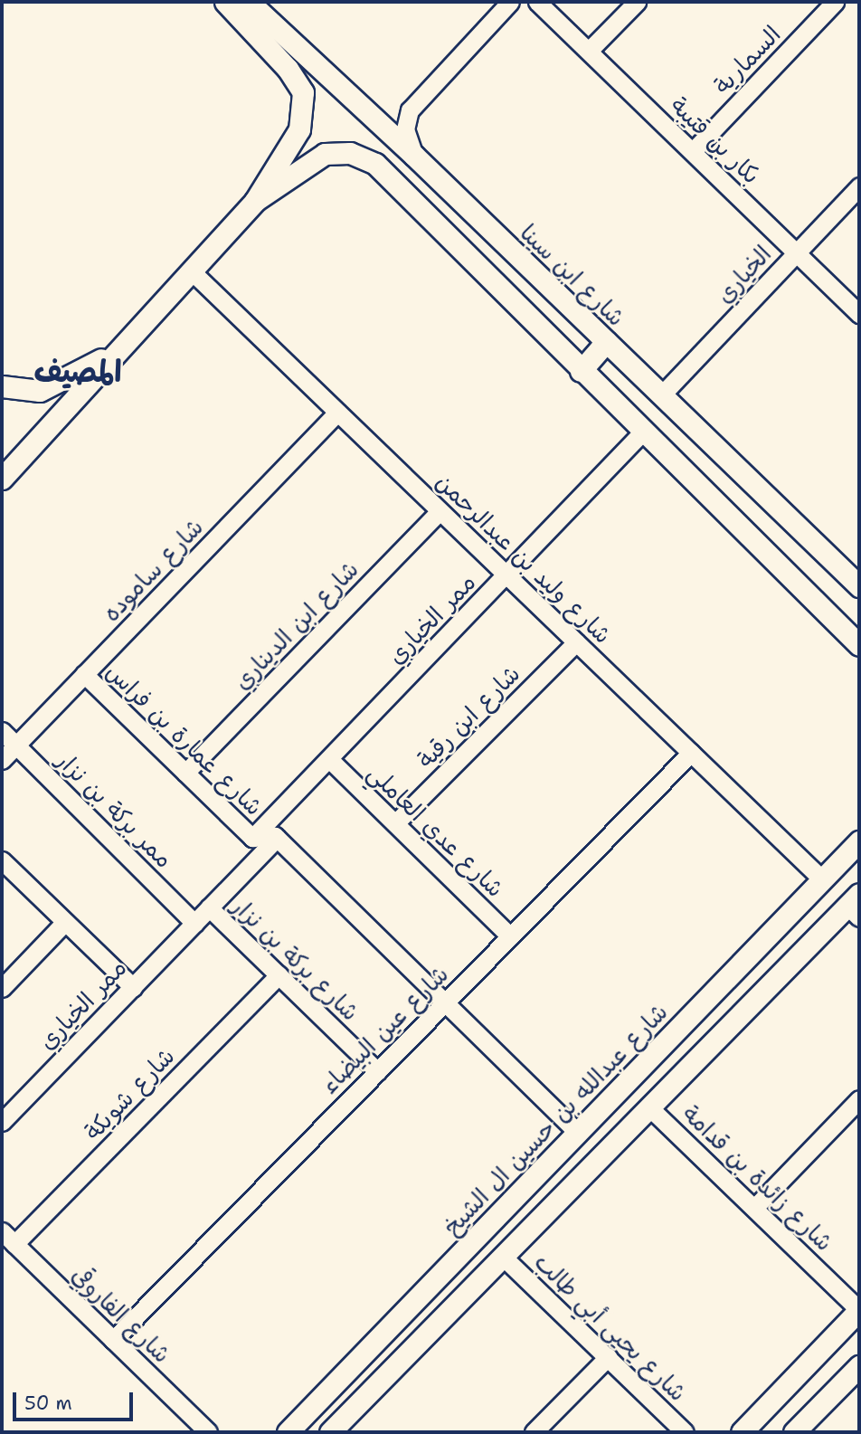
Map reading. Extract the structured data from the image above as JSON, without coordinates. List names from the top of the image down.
{
  "streets": {
    "street": [
      "السمارية",
      "بكار بن قتيبة",
      "الخياري",
      "شارع ابن سينا",
      "شارع وليد بن عبدالرحمن",
      "شارع ساموده",
      "ممر الخياري",
      "شارع ابن الديناري",
      "شارع ابن رقية",
      "شارع عمارة بن فراس",
      "ممر بركة بن نزار",
      "شارع عدي العاملي",
      "شارع بركة بن نزار",
      "شارع عين البيضاء",
      "شارع شويكة",
      "شارع عبدالله بن حسين ال الشيخ",
      "شارع زائدة بن قدامة",
      "شارع الفاروقي",
      "شارع يحيى أبي طالب"
    ]
  },
  "crossings": [
    ["السمارية", "بكار بن قتيبة"],
    ["بكار بن قتيبة", "الخياري"],
    ["الخياري", "شارع ابن سينا"],
    ["شارع وليد بن عبدالرحمن", "شارع ساموده"],
    ["شارع وليد بن عبدالرحمن", "ممر الخياري"],
    ["شارع وليد بن عبدالرحمن", "شارع ابن الديناري"],
    ["شارع وليد بن عبدالرحمن", "شارع ابن رقية"],
    ["شارع وليد بن عبدالرحمن", "شارع عين البيضاء"],
    ["شارع وليد بن عبدالرحمن", "شارع عبدالله بن حسين ال الشيخ"],
    ["شارع ساموده", "شارع عمارة بن فراس"],
    ["شارع ساموده", "ممر بركة بن نزار"],
    ["ممر الخياري", "شارع عمارة بن فراس"],
    ["ممر الخياري", "ممر بركة بن نزار"],
    ["ممر الخياري", "شارع عدي العاملي"],
    ["ممر الخياري", "شارع بركة بن نزار"],
    ["شارع ابن الديناري", "شارع عمارة بن فراس"],
    ["شارع ابن رقية", "شارع عدي العاملي"],
    ["شارع عدي العاملي", "شارع عين البيضاء"],
    ["شارع بركة بن نزار", "شارع عين البيضاء"],
    ["شارع بركة بن نزار", "شارع شويكة"],
    ["شارع عين البيضاء", "شارع الفاروقي"],
    ["شارع شويكة", "شارع الفاروقي"]
  ],
  "districts": ["المصيف"],
  "scale_bar": "50 m"
}
